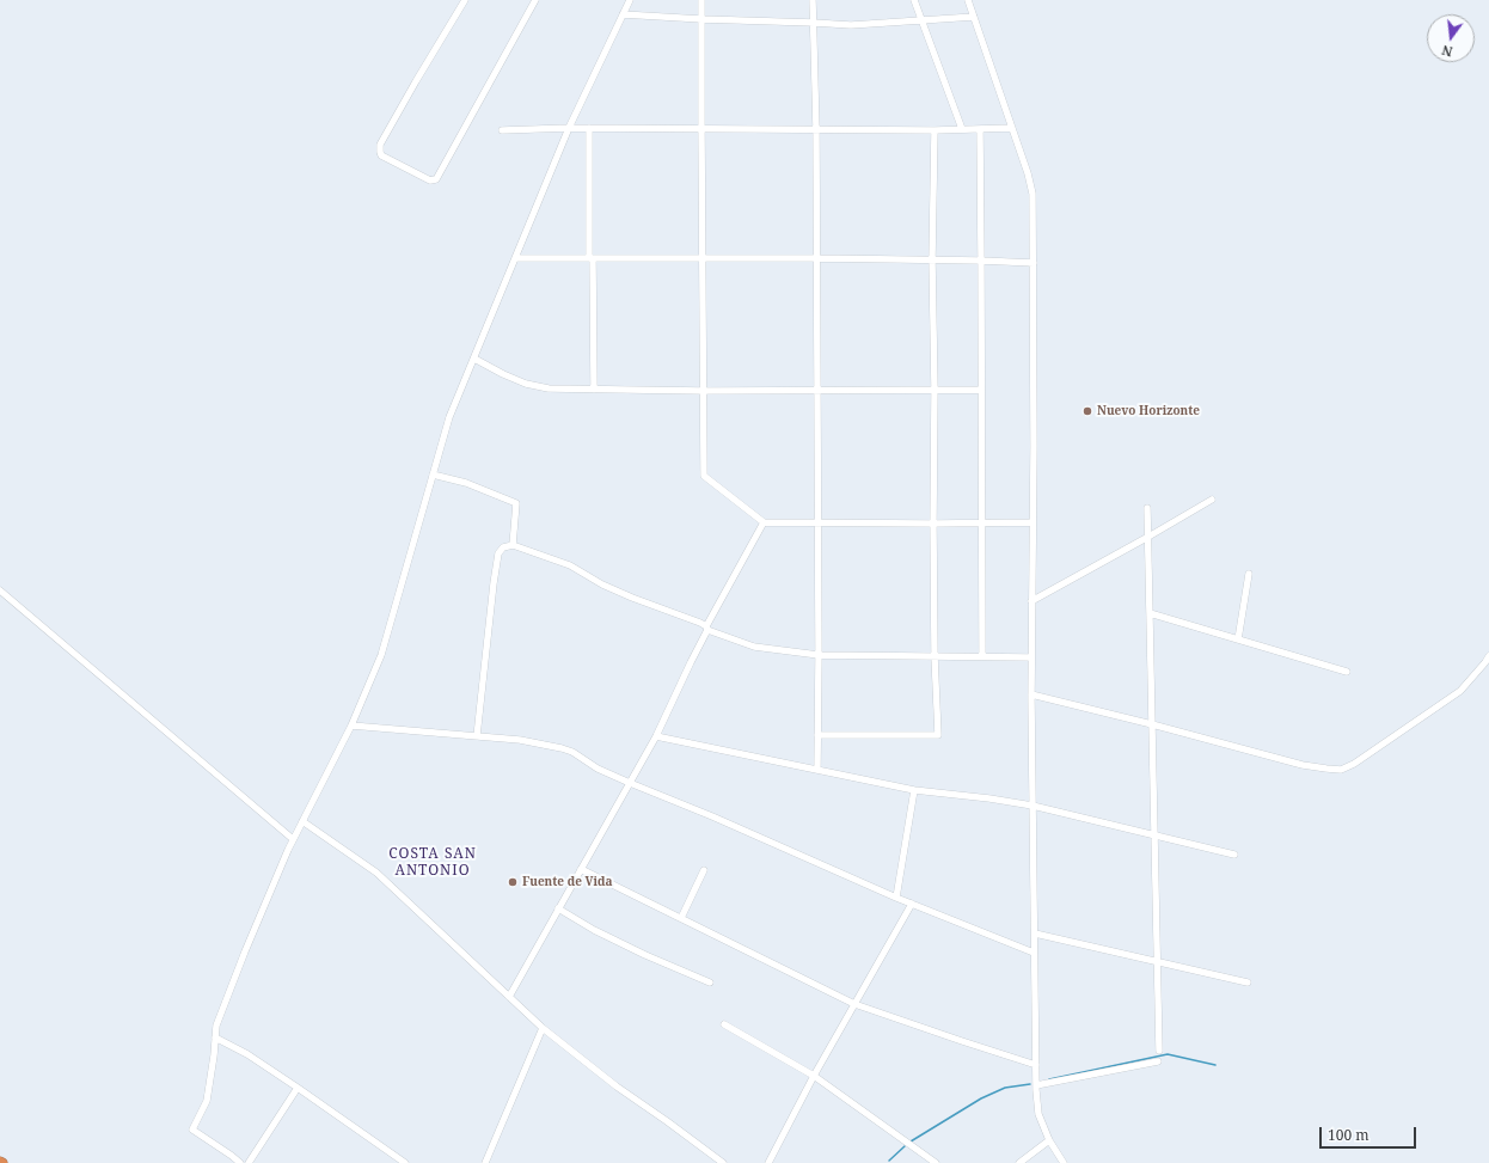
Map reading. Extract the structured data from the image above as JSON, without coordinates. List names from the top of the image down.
{
  "districts": ["COSTA SAN ANTONIO"],
  "places": ["Nuevo Horizonte", "Fuente de Vida"],
  "scale_bar": "100 m",
  "north": "bottom"
}
